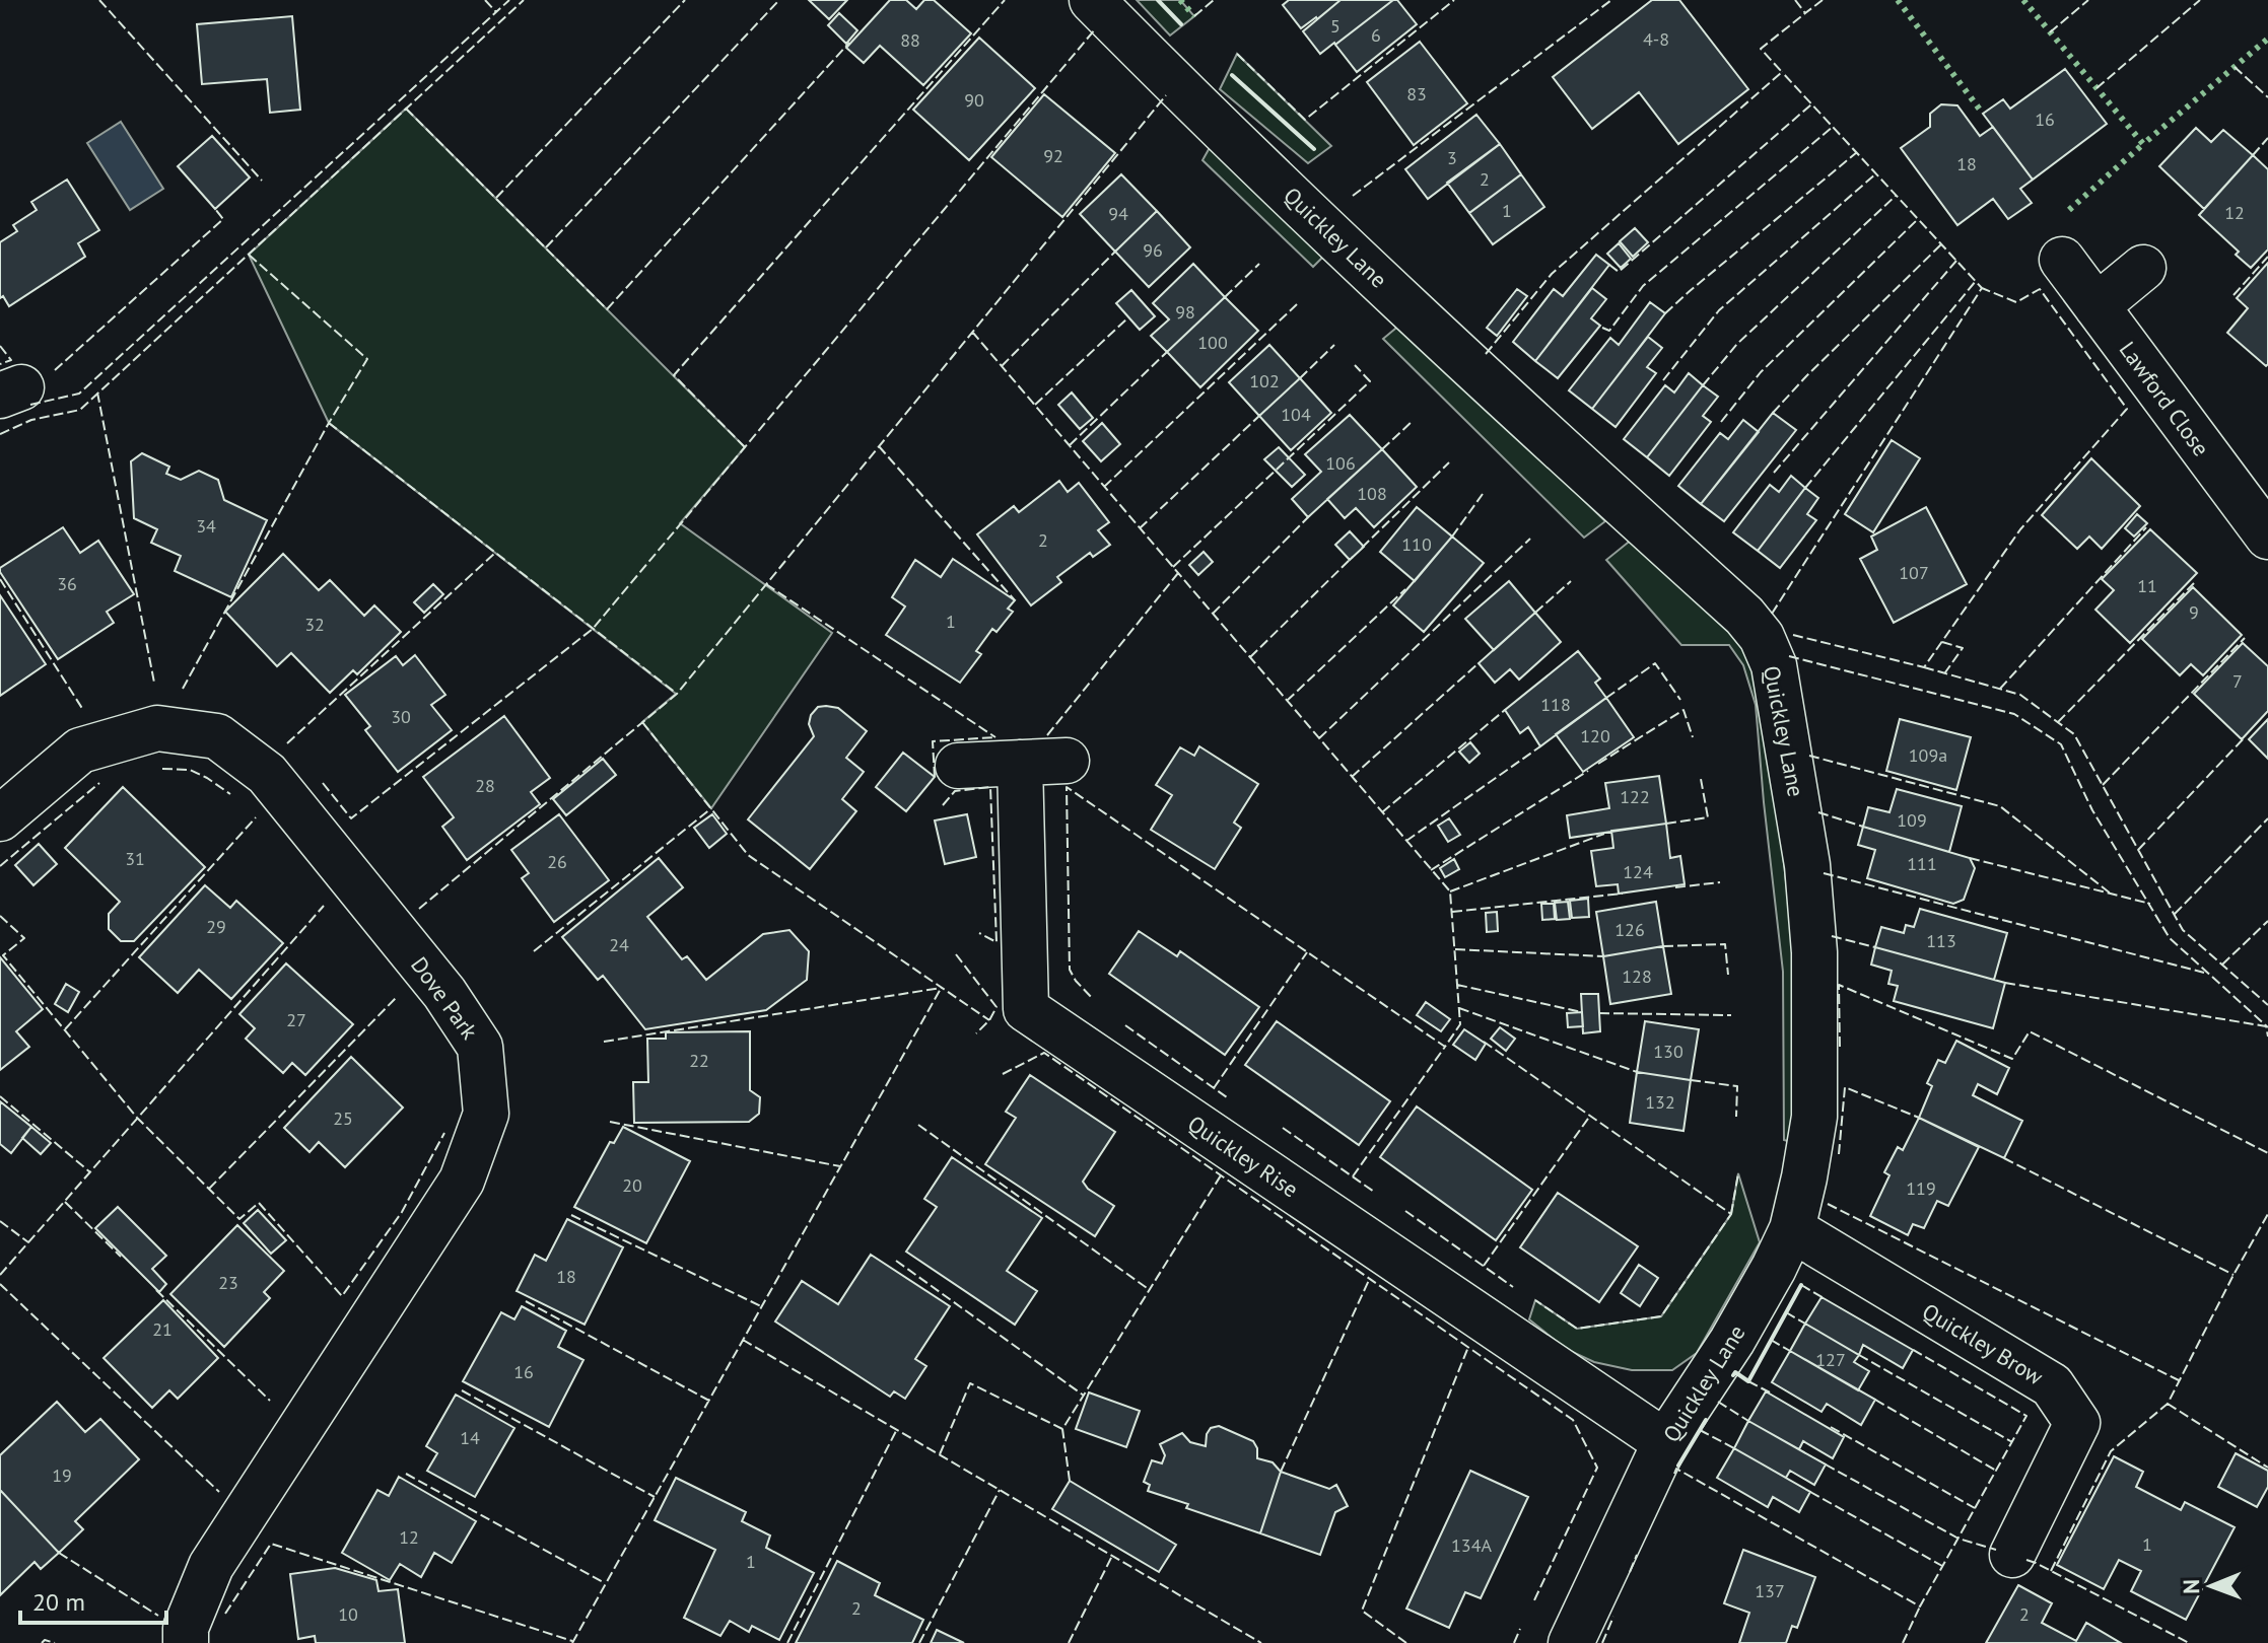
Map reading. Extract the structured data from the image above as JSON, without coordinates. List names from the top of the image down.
{
  "streets": {
    "street": [
      "Quickley Lane",
      "Lawford Close",
      "Dove Park",
      "Quickley Rise",
      "Quickley Brow"
    ]
  },
  "crossings": [
    ["Quickley Lane", "Quickley Rise"],
    ["Quickley Lane", "Quickley Brow"]
  ],
  "house_numbers": [
    "5",
    "6",
    "4-8",
    "88",
    "83",
    "90",
    "16",
    "92",
    "3",
    "18",
    "2",
    "1",
    "12",
    "94",
    "96",
    "98",
    "100",
    "102",
    "104",
    "106",
    "108",
    "34",
    "2",
    "110",
    "107",
    "36",
    "11",
    "9",
    "1",
    "32",
    "7",
    "118",
    "30",
    "120",
    "109a",
    "28",
    "122",
    "109",
    "31",
    "26",
    "111",
    "124",
    "29",
    "126",
    "113",
    "24",
    "128",
    "27",
    "130",
    "22",
    "132",
    "25",
    "20",
    "119",
    "18",
    "23",
    "21",
    "127",
    "16",
    "14",
    "19",
    "12",
    "1",
    "134A",
    "1",
    "137",
    "2",
    "10",
    "2"
  ],
  "scale_bar": "20 m",
  "north": "left"
}
